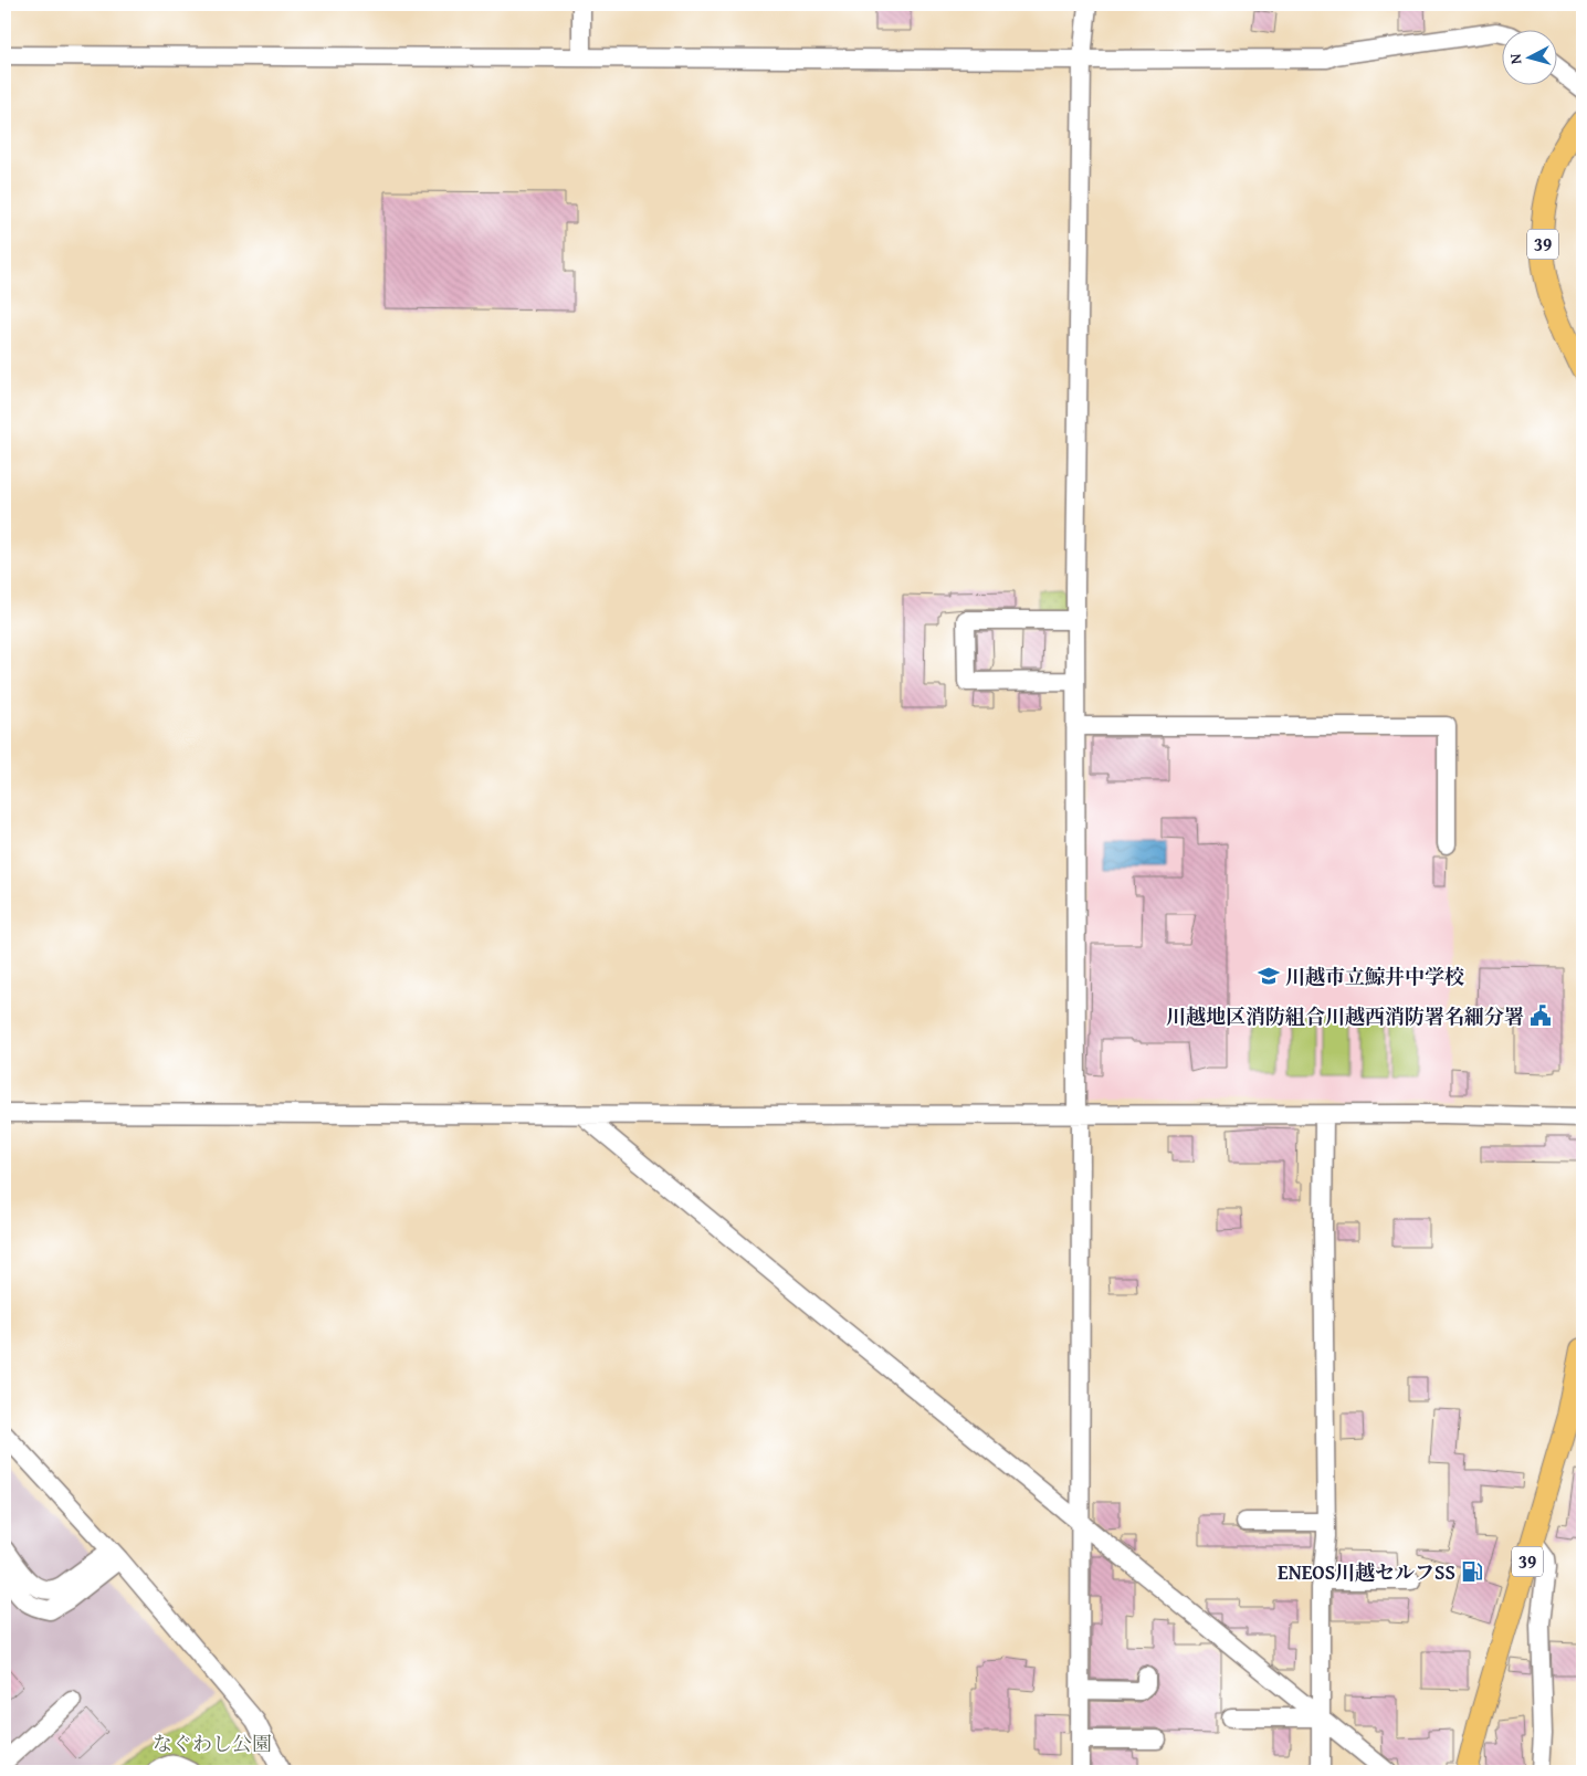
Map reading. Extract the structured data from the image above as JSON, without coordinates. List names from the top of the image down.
{
  "streets": {
    "main road": ["39"]
  },
  "parks": ["なぐわし公園"],
  "places": {
    "school or university": ["川越市立鯨井中学校"],
    "public building": ["川越地区消防組合川越西消防署名細分署"],
    "fuel station": ["ENEOS川越セルフSS"]
  },
  "north": "left"
}
